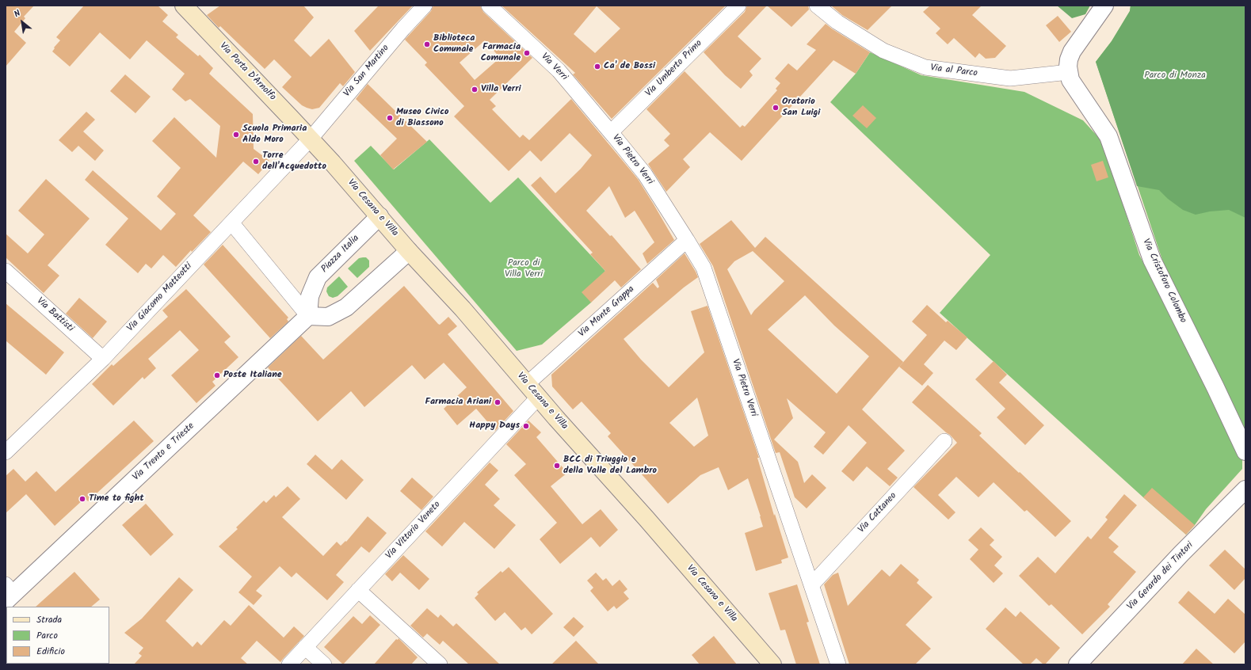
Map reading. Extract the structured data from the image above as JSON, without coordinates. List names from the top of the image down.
{
  "streets": {
    "main road": ["Via Porta D'Arnolfo", "Via Cesana e Villa"],
    "street": [
      "Via Verri",
      "Via Umberto Primo",
      "Via San Martino",
      "Via al Parco",
      "Via Pietro Verri",
      "Piazza Italia",
      "Via Cristoforo Colombo",
      "Via Giacomo Matteotti",
      "Via Monte Grappa",
      "Via Battisti",
      "Via Trento e Trieste",
      "Via Cattaneo",
      "Via Vittorio Veneto",
      "Via Gerardo dei Tintori"
    ]
  },
  "crossings": [
    ["Via Verri", "Via Umberto Primo"],
    ["Via Verri", "Via Pietro Verri"],
    ["Via Umberto Primo", "Via Pietro Verri"],
    ["Via San Martino", "Via Porta D'Arnolfo"],
    ["Via San Martino", "Via Cesana e Villa"],
    ["Via San Martino", "Via Giacomo Matteotti"],
    ["Via al Parco", "Via Cristoforo Colombo"],
    ["Via Porta D'Arnolfo", "Via Cesana e Villa"],
    ["Via Porta D'Arnolfo", "Via Giacomo Matteotti"],
    ["Via Pietro Verri", "Via Monte Grappa"],
    ["Via Pietro Verri", "Via Cattaneo"],
    ["Via Cesana e Villa", "Piazza Italia"],
    ["Via Cesana e Villa", "Via Giacomo Matteotti"],
    ["Via Cesana e Villa", "Via Monte Grappa"],
    ["Via Cesana e Villa", "Via Vittorio Veneto"],
    ["Piazza Italia", "Via Trento e Trieste"],
    ["Via Giacomo Matteotti", "Via Battisti"]
  ],
  "parks": ["Parco di Monza", "Parco di Villa Verri"],
  "places": [
    "Biblioteca Comunale",
    "Farmacia Comunale",
    "Ca' de Bossi",
    "Villa Verri",
    "Oratorio San Luigi",
    "Museo Civico di Biassono",
    "Scuola Primaria Aldo Moro",
    "Torre dell'Acquedotto",
    "Poste Italiane",
    "Farmacia Ariani",
    "Happy Days",
    "BCC di Triuggio e della Valle del Lambro",
    "Time to fight"
  ],
  "legend": ["Strada", "Parco", "Edificio"],
  "north": "top left"
}
